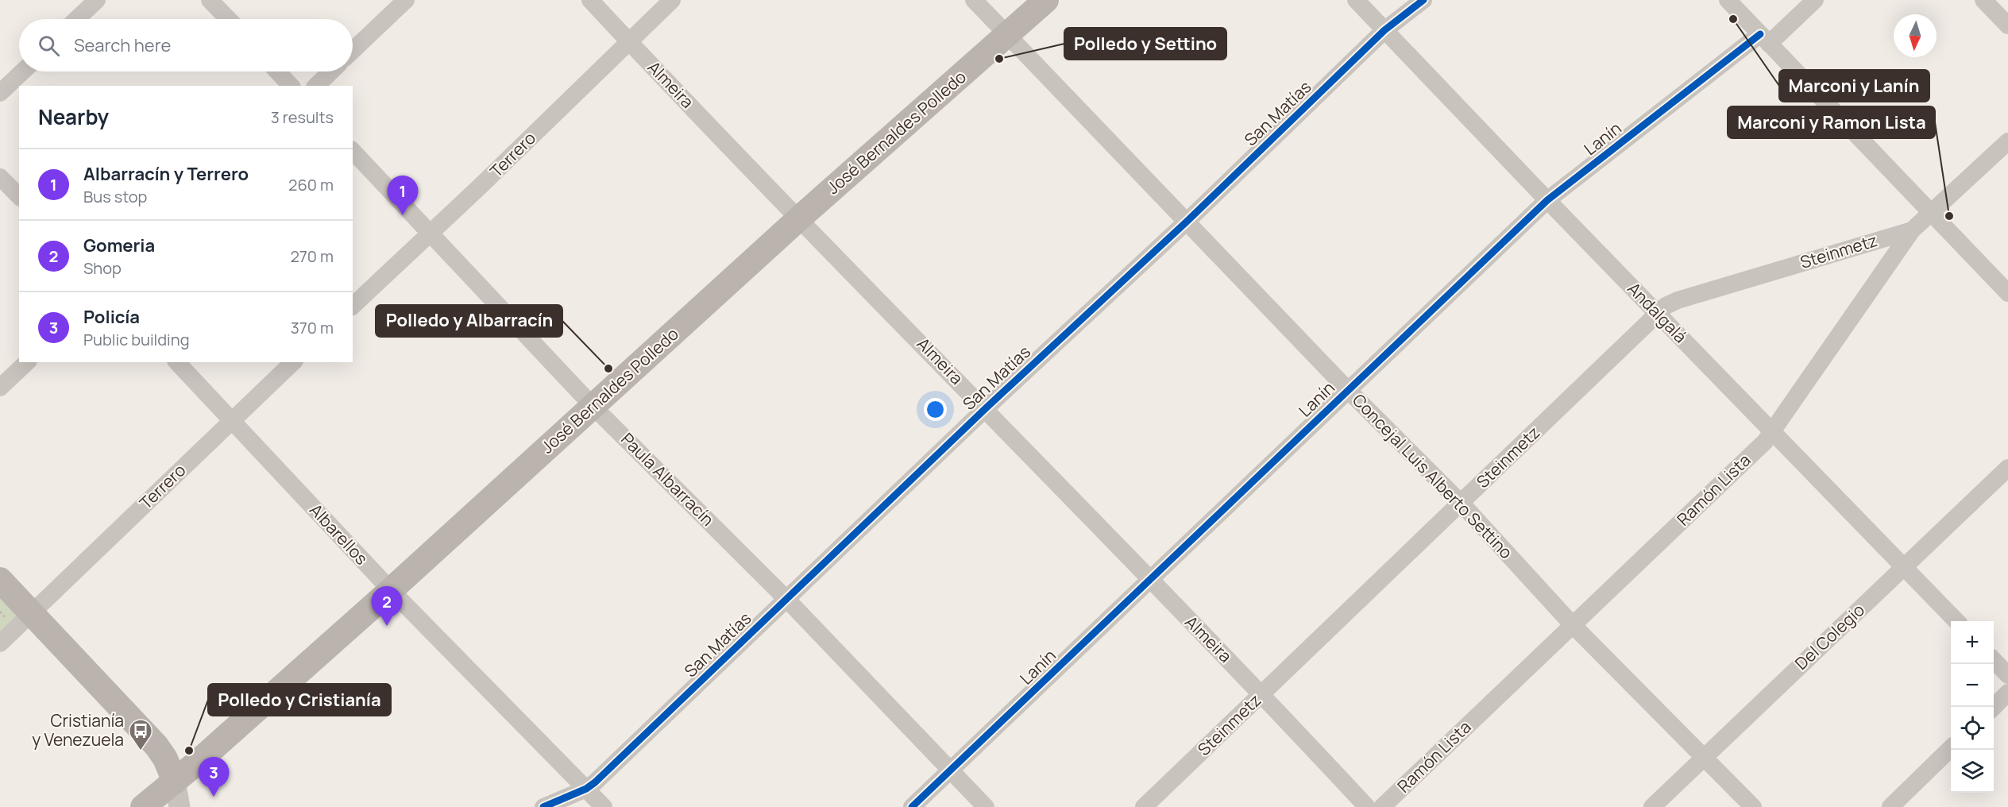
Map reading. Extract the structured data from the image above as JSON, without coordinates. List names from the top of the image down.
{
  "streets": {
    "main road": ["José Bernaldes Polledo"],
    "street": [
      "Almeira",
      "San Matías",
      "Lanín",
      "Terrero",
      "Steinmetz",
      "Andalgalá",
      "Concejal Luis Alberto Settino",
      "Paula Albarracín",
      "Ramón Lista",
      "Albarellos",
      "Del Colegio"
    ]
  },
  "crossings": [
    ["Almeira", "San Matías"],
    ["Almeira", "José Bernaldes Polledo"],
    ["Almeira", "Lanín"],
    ["Almeira", "Terrero"],
    ["Almeira", "Steinmetz"],
    ["San Matías", "Andalgalá"],
    ["San Matías", "Concejal Luis Alberto Settino"],
    ["San Matías", "Paula Albarracín"],
    ["San Matías", "Albarellos"],
    ["José Bernaldes Polledo", "Concejal Luis Alberto Settino"],
    ["José Bernaldes Polledo", "Paula Albarracín"],
    ["José Bernaldes Polledo", "Albarellos"],
    ["Lanín", "Andalgalá"],
    ["Lanín", "Concejal Luis Alberto Settino"],
    ["Lanín", "Paula Albarracín"],
    ["Terrero", "Paula Albarracín"],
    ["Terrero", "Albarellos"],
    ["Steinmetz", "Andalgalá"],
    ["Steinmetz", "Concejal Luis Alberto Settino"],
    ["Steinmetz", "Ramón Lista"],
    ["Andalgalá", "Ramón Lista"],
    ["Andalgalá", "Del Colegio"],
    ["Concejal Luis Alberto Settino", "Ramón Lista"],
    ["Concejal Luis Alberto Settino", "Del Colegio"]
  ],
  "places": {
    "other": [
      "Marconi y Lanín",
      "Polledo y Settino",
      "Marconi y Ramon Lista",
      "Polledo y Albarracín",
      "Polledo y Cristianía"
    ],
    "bus stop": ["Cristianía y Venezuela"]
  },
  "north": "bottom",
  "page": {
    "search": "Search here",
    "heading": ["Nearby", "3 results"],
    "list": [
      {
        "mark": "1",
        "name": "Albarracín y Terrero",
        "note": "Bus stop",
        "value": "260 m"
      },
      {
        "mark": "2",
        "name": "Gomeria",
        "note": "Shop",
        "value": "270 m"
      },
      {
        "mark": "3",
        "name": "Policía",
        "note": "Public building",
        "value": "370 m"
      }
    ],
    "pins": ["1", "2", "3"],
    "map_buttons": ["+", "−"]
  }
}
